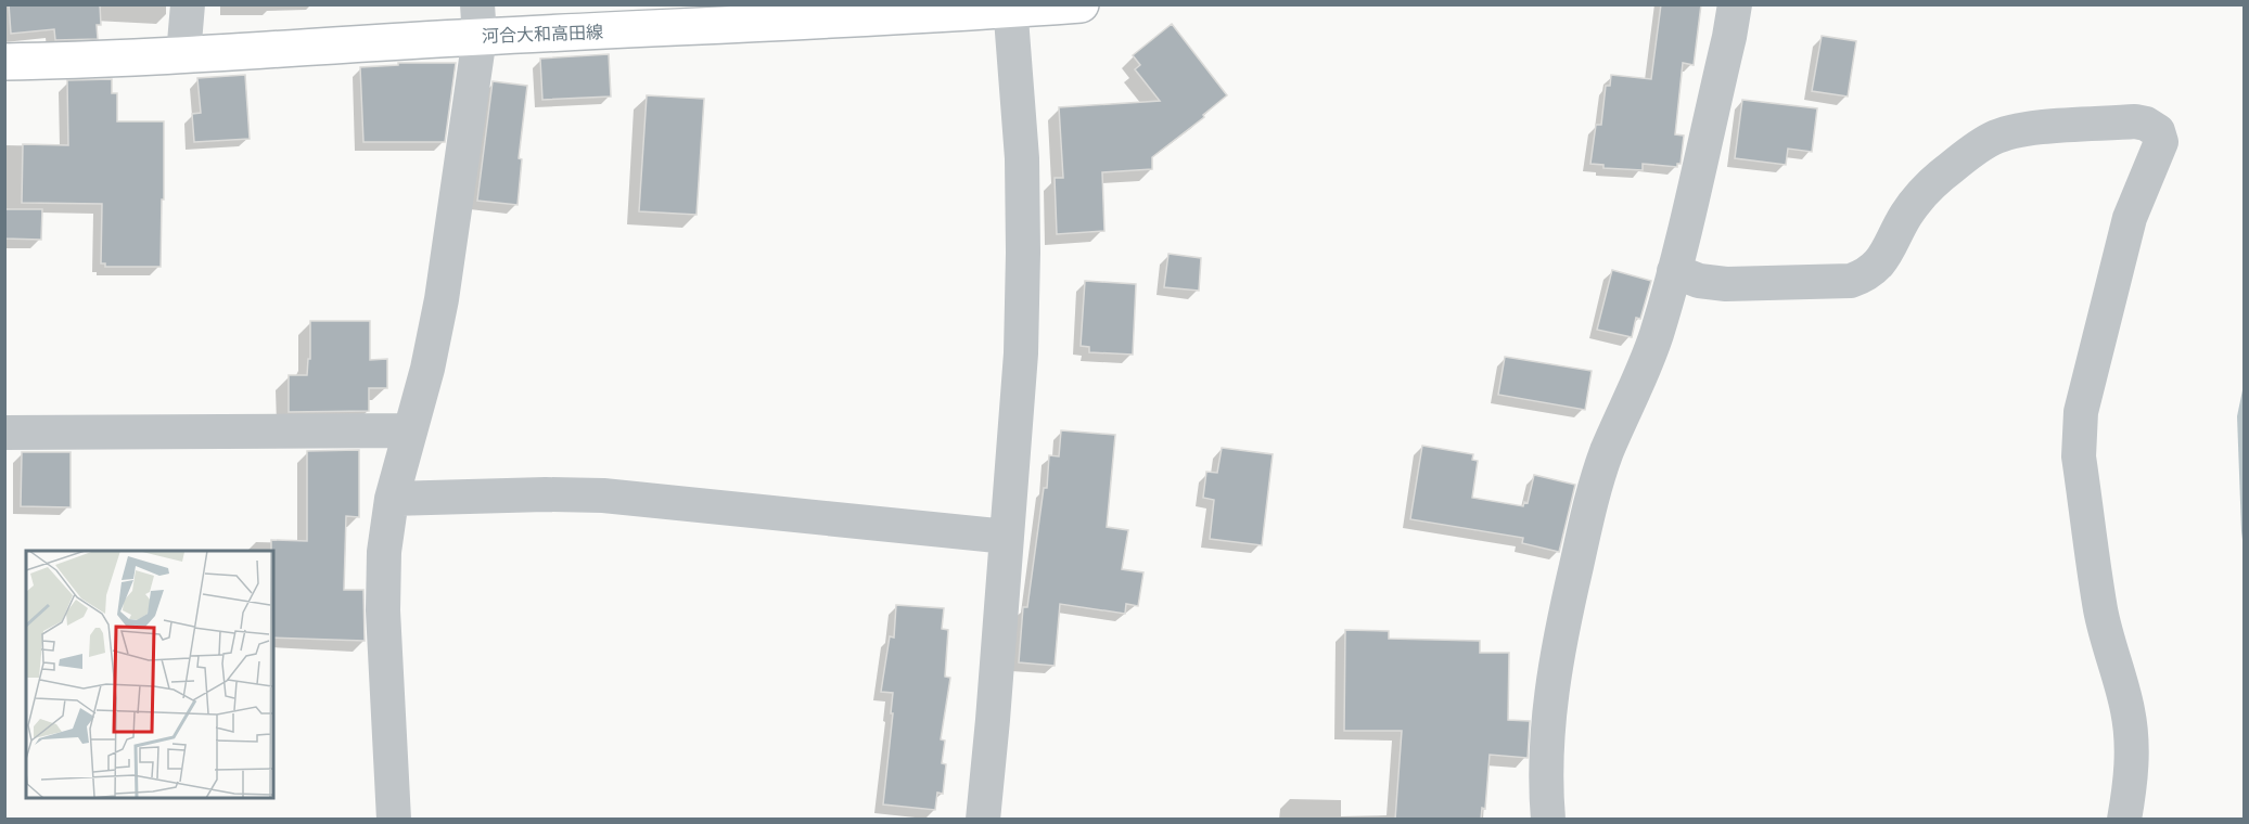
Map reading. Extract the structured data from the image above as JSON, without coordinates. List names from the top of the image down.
{
  "streets": {
    "main road": ["河合大和高田線"]
  }
}
